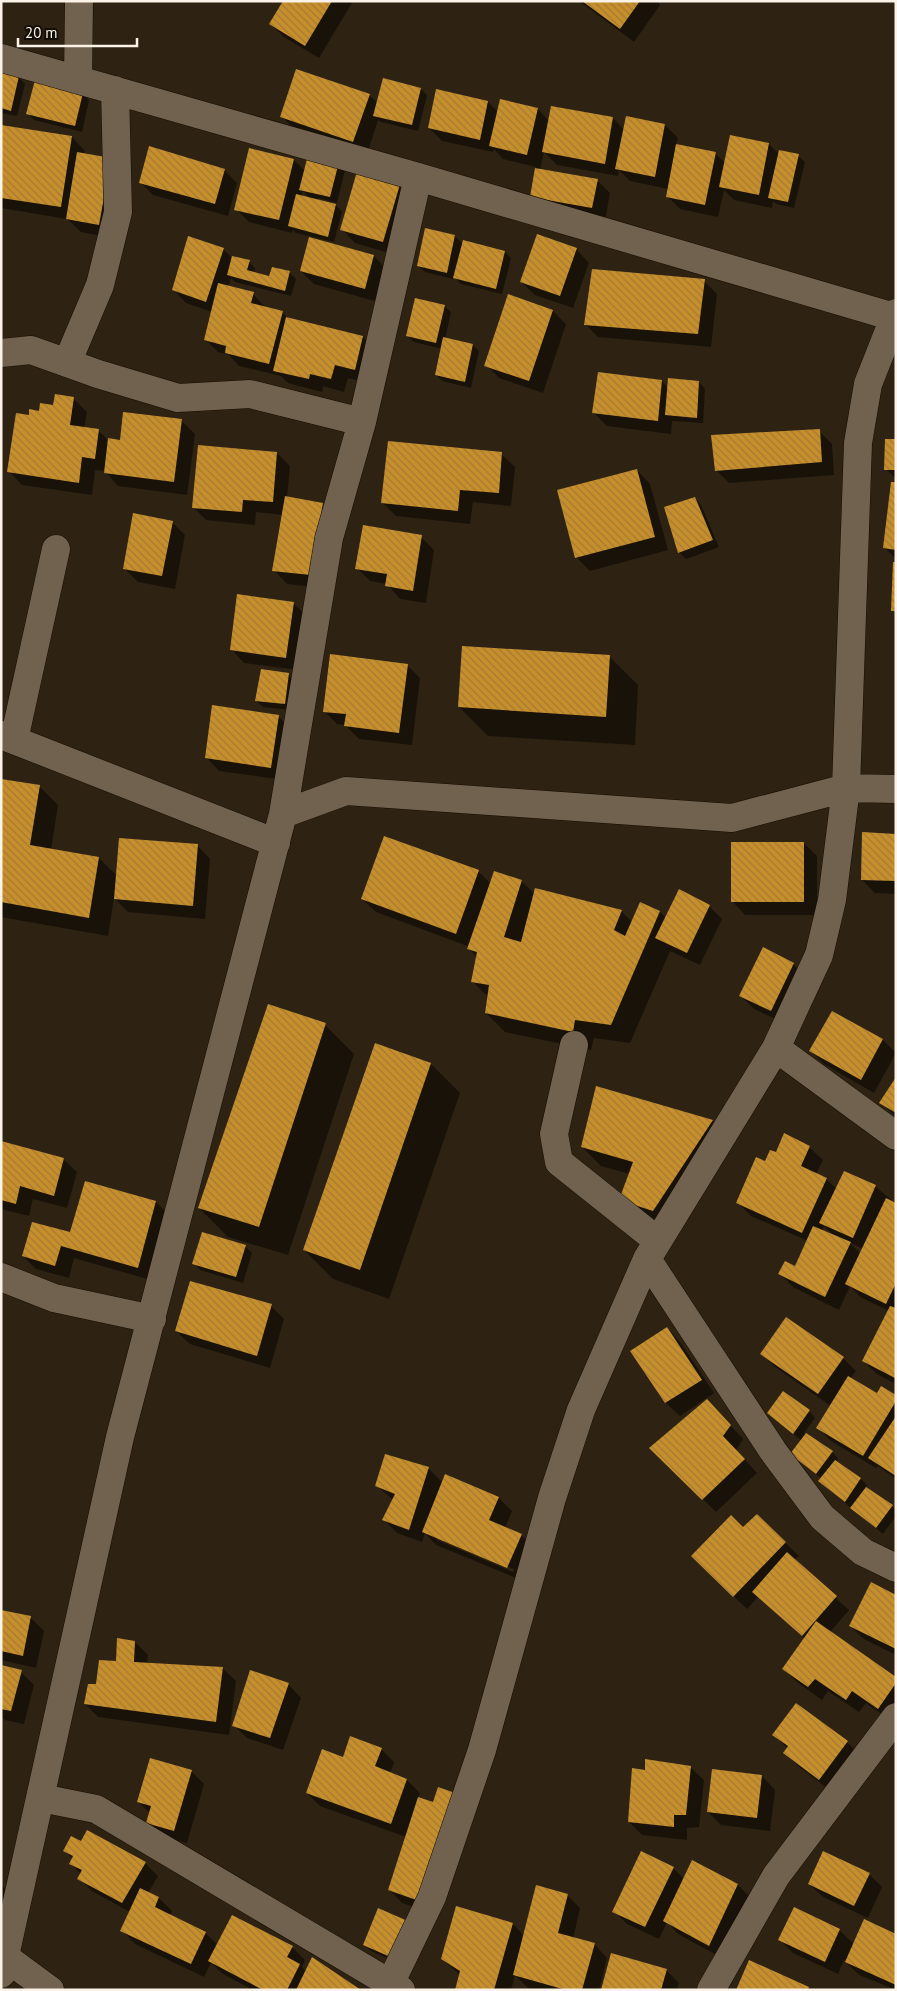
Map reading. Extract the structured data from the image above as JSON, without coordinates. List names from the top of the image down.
{
  "scale_bar": "20 m"
}
